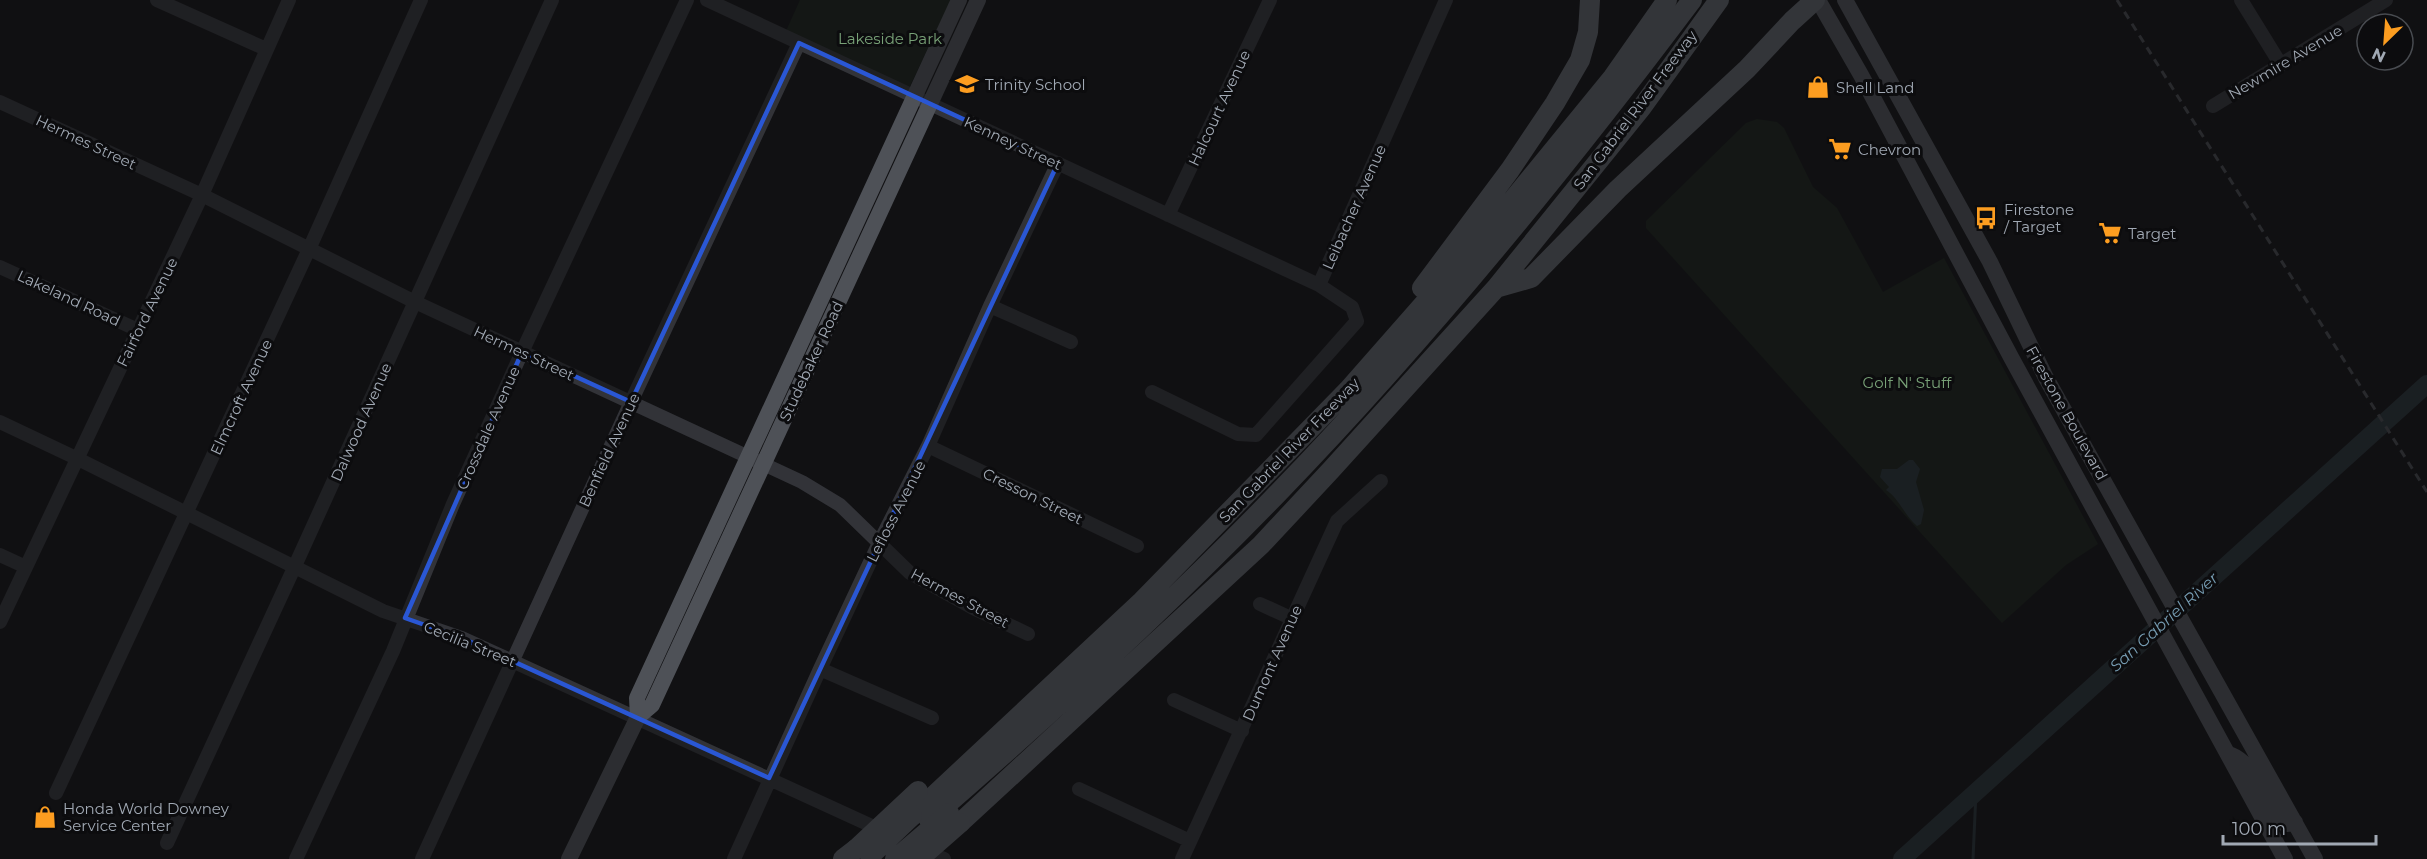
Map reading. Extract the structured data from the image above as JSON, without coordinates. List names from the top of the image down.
{
  "streets": {
    "highway": ["San Gabriel River Freeway"],
    "main road": ["Studebaker Road", "Firestone Boulevard"],
    "street": [
      "Newmire Avenue",
      "Halcourt Avenue",
      "Hermes Street",
      "Kenney Street",
      "Leibacher Avenue",
      "Lakeland Road",
      "Fairford Avenue",
      "Elmcroft Avenue",
      "Dalwood Avenue",
      "Crossdale Avenue",
      "Benfield Avenue",
      "Cresson Street",
      "Lefloss Avenue",
      "Cecilia Street",
      "Dumont Avenue"
    ]
  },
  "crossings": [
    ["Halcourt Avenue", "Kenney Street"],
    ["Hermes Street", "Fairford Avenue"],
    ["Hermes Street", "Studebaker Road"],
    ["Hermes Street", "Elmcroft Avenue"],
    ["Hermes Street", "Dalwood Avenue"],
    ["Hermes Street", "Crossdale Avenue"],
    ["Hermes Street", "Benfield Avenue"],
    ["Hermes Street", "Lefloss Avenue"],
    ["Kenney Street", "Leibacher Avenue"],
    ["Kenney Street", "Studebaker Road"],
    ["Kenney Street", "Benfield Avenue"],
    ["Kenney Street", "Lefloss Avenue"],
    ["Lakeland Road", "Fairford Avenue"],
    ["Fairford Avenue", "Cecilia Street"],
    ["Studebaker Road", "Cecilia Street"],
    ["Elmcroft Avenue", "Cecilia Street"],
    ["Dalwood Avenue", "Cecilia Street"],
    ["Crossdale Avenue", "Cecilia Street"],
    ["Benfield Avenue", "Cecilia Street"],
    ["Cresson Street", "Lefloss Avenue"],
    ["Lefloss Avenue", "Cecilia Street"]
  ],
  "water": ["San Gabriel River"],
  "parks": ["Lakeside Park", "Golf N' Stuff"],
  "places": {
    "school or university": ["Trinity School"],
    "shop": ["Shell Land", "Honda World Downey Service Center"],
    "supermarket": ["Chevron", "Target"],
    "bus stop": ["Firestone / Target"]
  },
  "scale_bar": "100 m",
  "north": "bottom left"
}
